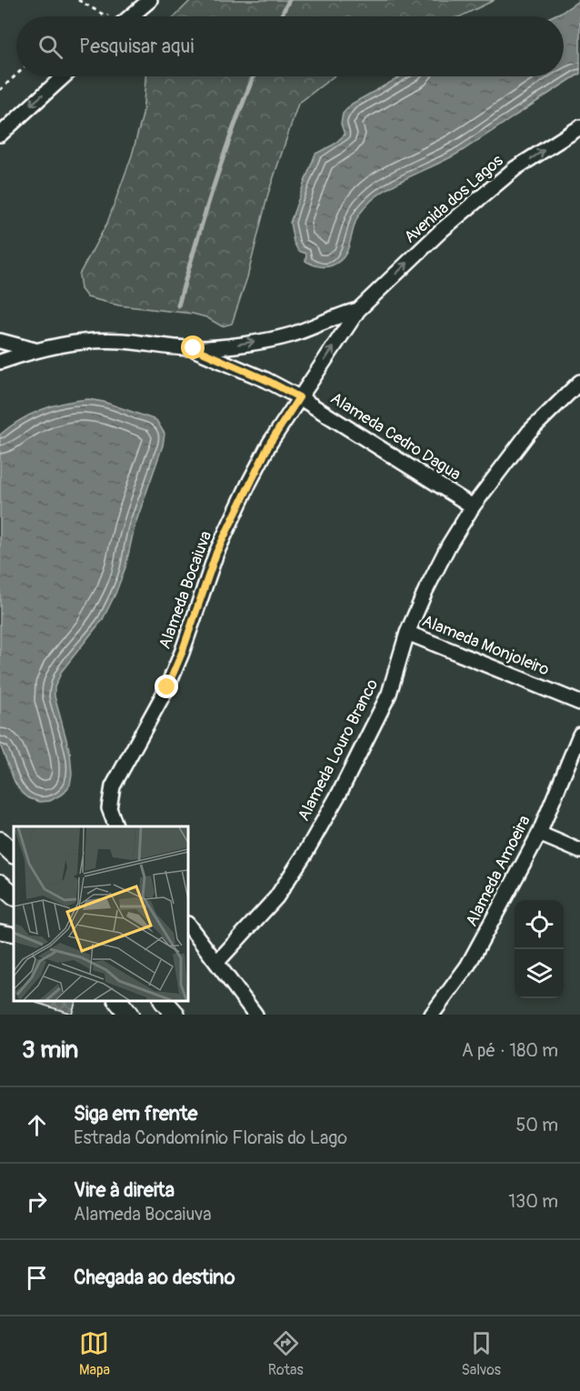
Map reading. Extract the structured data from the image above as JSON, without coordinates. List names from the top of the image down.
{
  "streets": {
    "street": [
      "Avenida dos Lagos",
      "Alameda Cedro Dagua",
      "Alameda Bocaiuva",
      "Alameda Monjoleiro",
      "Alameda Louro Branco",
      "Alameda Amoeira"
    ]
  },
  "crossings": [
    ["Avenida dos Lagos", "Alameda Cedro Dagua"],
    ["Avenida dos Lagos", "Alameda Bocaiuva"],
    ["Alameda Cedro Dagua", "Alameda Bocaiuva"],
    ["Alameda Cedro Dagua", "Alameda Louro Branco"],
    ["Alameda Monjoleiro", "Alameda Louro Branco"]
  ],
  "one_way": ["Avenida dos Lagos"],
  "page": {
    "search": "Pesquisar aqui",
    "heading": ["3 min", "A pé · 180 m"],
    "list": [
      ["Siga em frente", "Estrada Condomínio Florais do Lago", "50 m"],
      ["Vire à direita", "Alameda Bocaiuva", "130 m"],
      "Chegada ao destino"
    ],
    "nav": ["Mapa", "Rotas", "Salvos"]
  }
}
